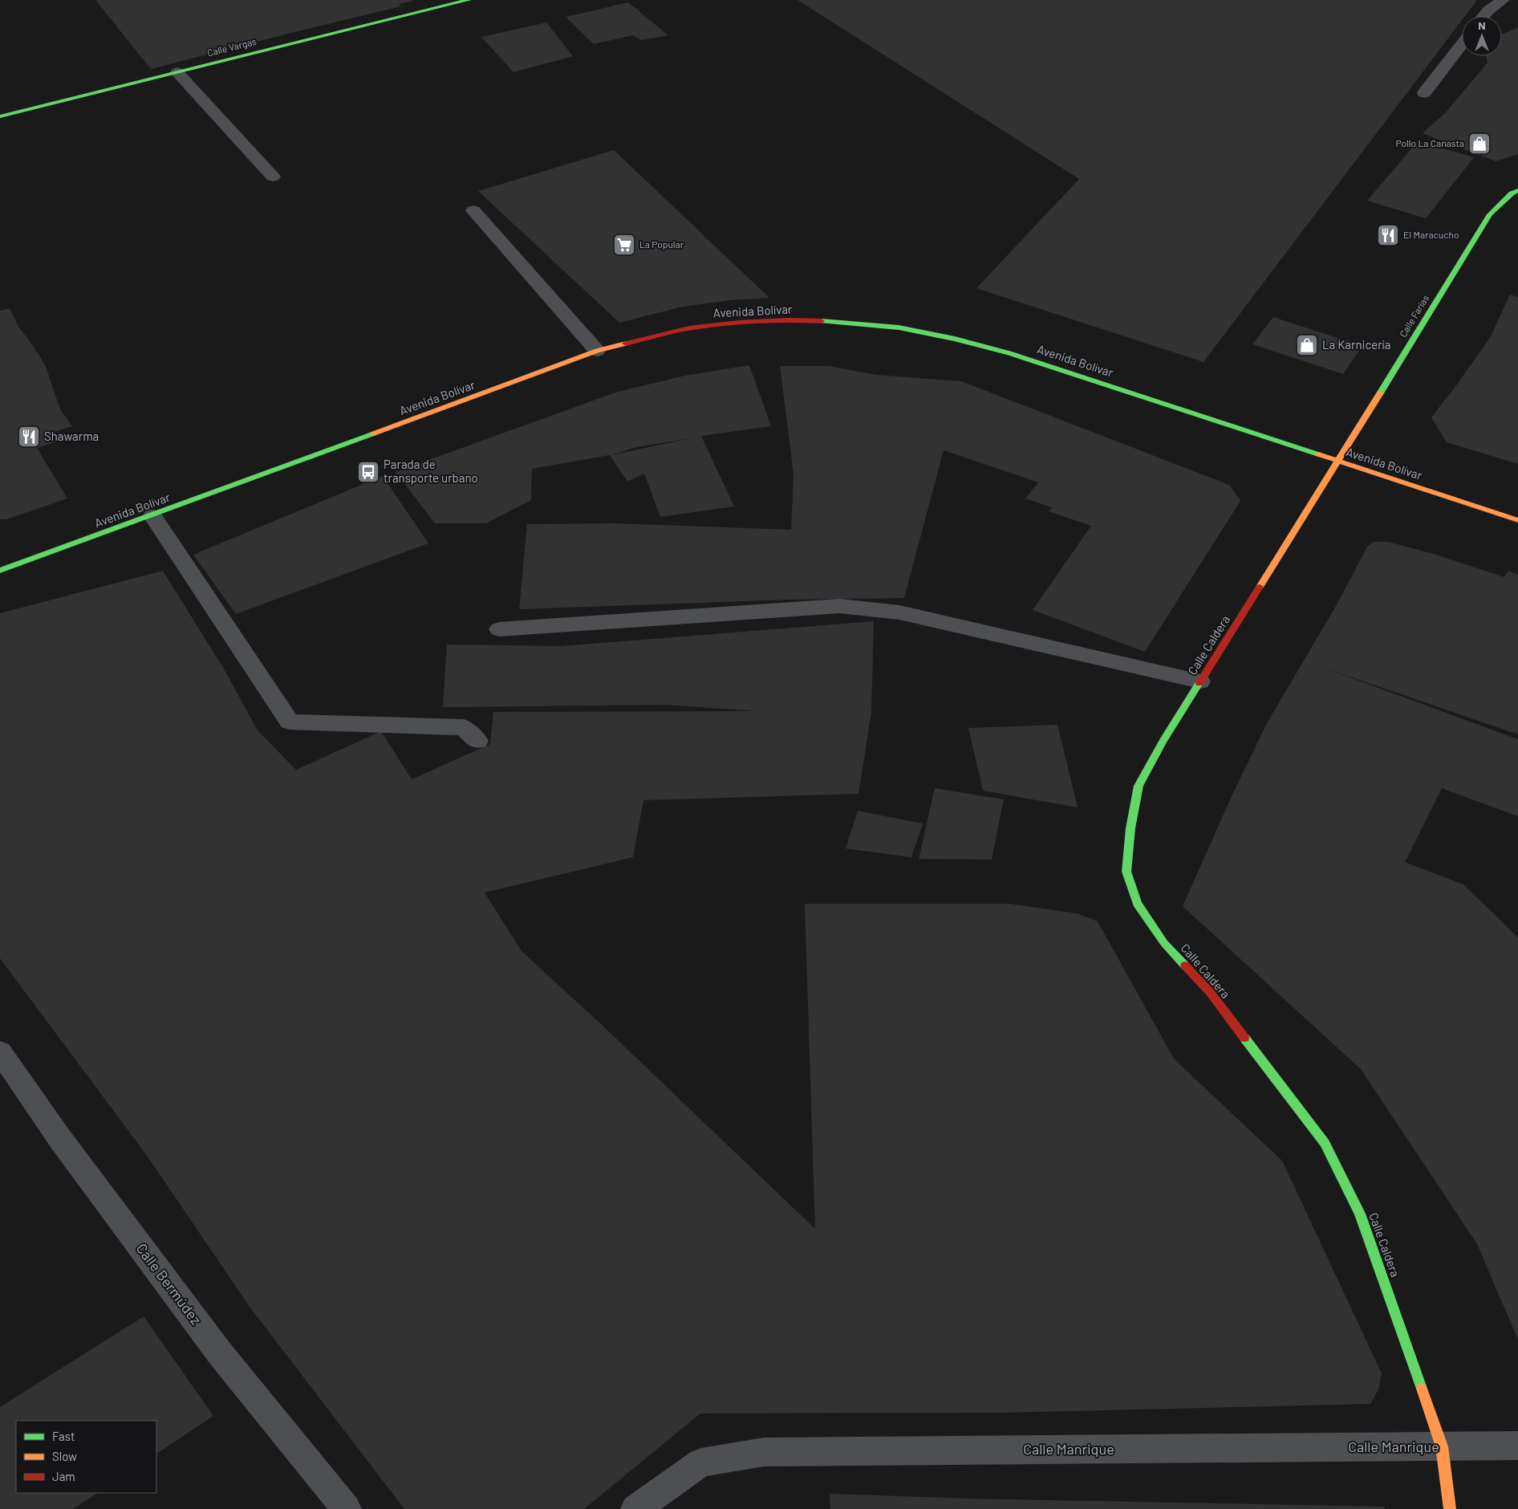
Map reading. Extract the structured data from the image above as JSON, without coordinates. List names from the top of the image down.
{
  "streets": {
    "street": [
      "Calle Vargas",
      "Avenida Bolívar",
      "Calle Farías",
      "Calle Caldera",
      "Calle Bermúdez",
      "Calle Manrique"
    ]
  },
  "crossings": [
    ["Avenida Bolívar", "Calle Farías"],
    ["Avenida Bolívar", "Calle Caldera"],
    ["Calle Farías", "Calle Caldera"],
    ["Calle Caldera", "Calle Manrique"]
  ],
  "places": {
    "shop": ["Pollo La Canasta", "La Karnicería"],
    "restaurant": ["El Maracucho", "Shawarma"],
    "supermarket": ["La Popular"],
    "bus stop": ["Parada de transporte urbano"]
  },
  "legend": ["Fast", "Slow", "Jam"],
  "north": "top"
}
